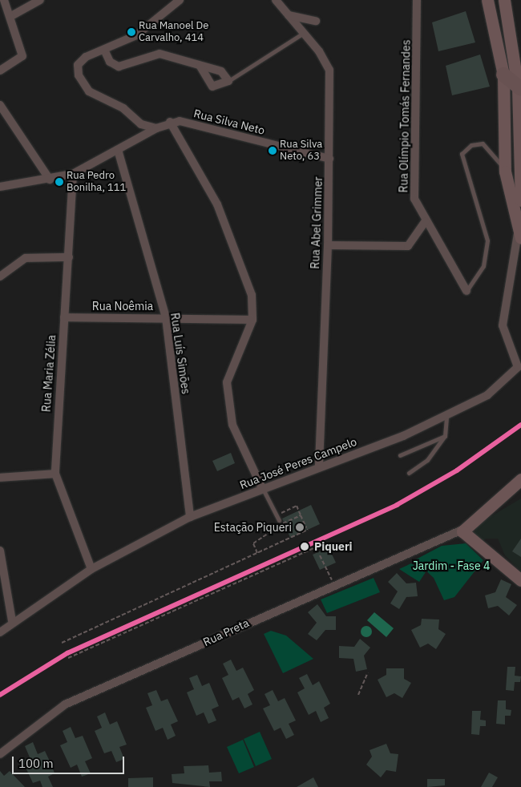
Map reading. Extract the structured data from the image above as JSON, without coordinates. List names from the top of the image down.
{
  "streets": {
    "main road": ["Rua Preta"],
    "street": [
      "Rua Olímpio Tomás Fernandes",
      "Rua Silva Neto",
      "Rua Abel Grimmer",
      "Rua Noêmia",
      "Rua Luís Simões",
      "Rua Maria Zélia",
      "Rua José Peres Campelo"
    ]
  },
  "crossings": [
    ["Rua Silva Neto", "Rua Abel Grimmer"],
    ["Rua Abel Grimmer", "Rua José Peres Campelo"],
    ["Rua Noêmia", "Rua Luís Simões"],
    ["Rua Noêmia", "Rua Maria Zélia"],
    ["Rua Luís Simões", "Rua José Peres Campelo"],
    ["Rua Maria Zélia", "Rua José Peres Campelo"]
  ],
  "parks": ["Jardim - Fase 4"],
  "places": [
    "Rua Manoel De Carvalho, 414",
    "Rua Silva Neto, 63",
    "Rua Pedro Bonilha, 111",
    "Estação Piqueri",
    "Piqueri"
  ],
  "scale_bar": "100 m"
}
